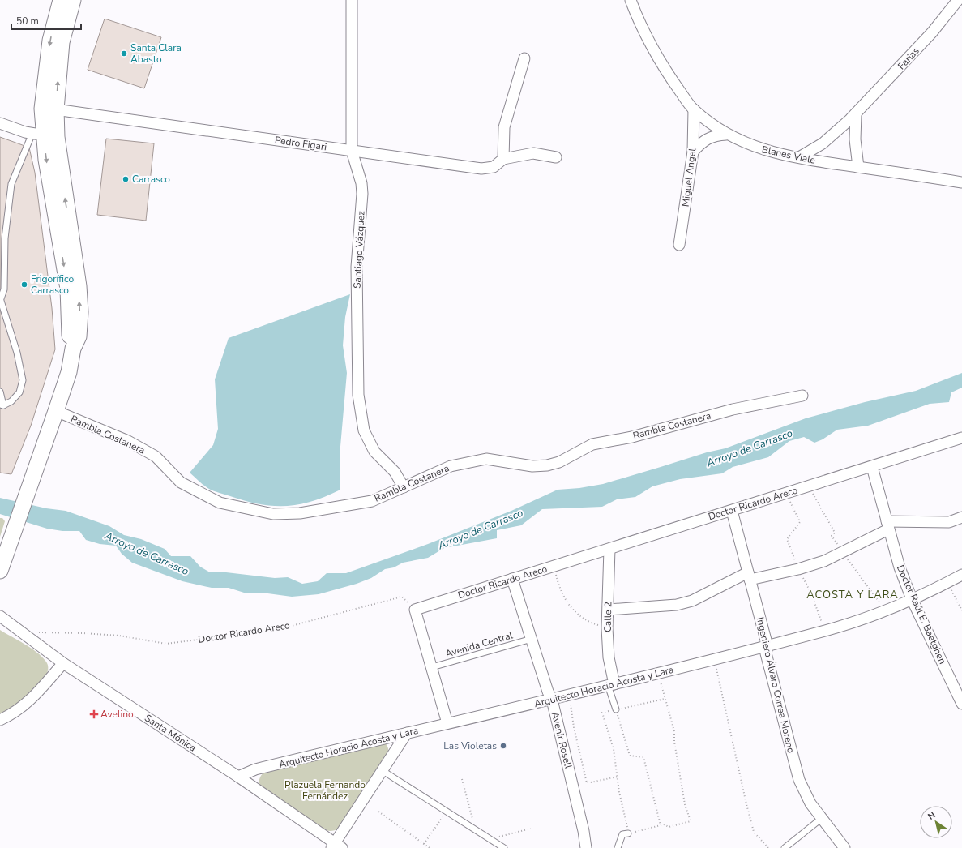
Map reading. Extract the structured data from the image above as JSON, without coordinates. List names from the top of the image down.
{
  "streets": {
    "street": [
      "Farias",
      "Pedro Figari",
      "Blanes Viale",
      "Miguel Angel",
      "Santiago Vázquez",
      "Rambla Costanera",
      "Doctor Ricardo Areco",
      "Doctor Raúl E. Baetghen",
      "Calle 2",
      "Ingeniero Álvaro Correa Moreno",
      "Arquitecto Horacio Acosta y Lara",
      "Santa Mónica",
      "Avenir Rosell"
    ],
    "lane": ["Avenida Central"]
  },
  "crossings": [
    ["Farias", "Blanes Viale"],
    ["Pedro Figari", "Santiago Vázquez"],
    ["Blanes Viale", "Miguel Angel"],
    ["Santiago Vázquez", "Rambla Costanera"],
    ["Doctor Ricardo Areco", "Doctor Raúl E. Baetghen"],
    ["Doctor Ricardo Areco", "Calle 2"],
    ["Doctor Ricardo Areco", "Ingeniero Álvaro Correa Moreno"],
    ["Doctor Ricardo Areco", "Avenir Rosell"],
    ["Doctor Raúl E. Baetghen", "Arquitecto Horacio Acosta y Lara"],
    ["Calle 2", "Arquitecto Horacio Acosta y Lara"],
    ["Avenida Central", "Avenir Rosell"],
    ["Ingeniero Álvaro Correa Moreno", "Arquitecto Horacio Acosta y Lara"],
    ["Arquitecto Horacio Acosta y Lara", "Santa Mónica"],
    ["Arquitecto Horacio Acosta y Lara", "Avenir Rosell"]
  ],
  "districts": ["ACOSTA Y LARA"],
  "water": ["Arroyo de Carrasco"],
  "parks": ["Plazuela Fernando Fernández"],
  "places": {
    "other": [
      "Santa Clara Abasto",
      "Carrasco",
      "Frigorífico Carrasco",
      "Las Violetas"
    ],
    "health": ["Avelino"]
  },
  "scale_bar": "50 m",
  "north": "top left"
}
